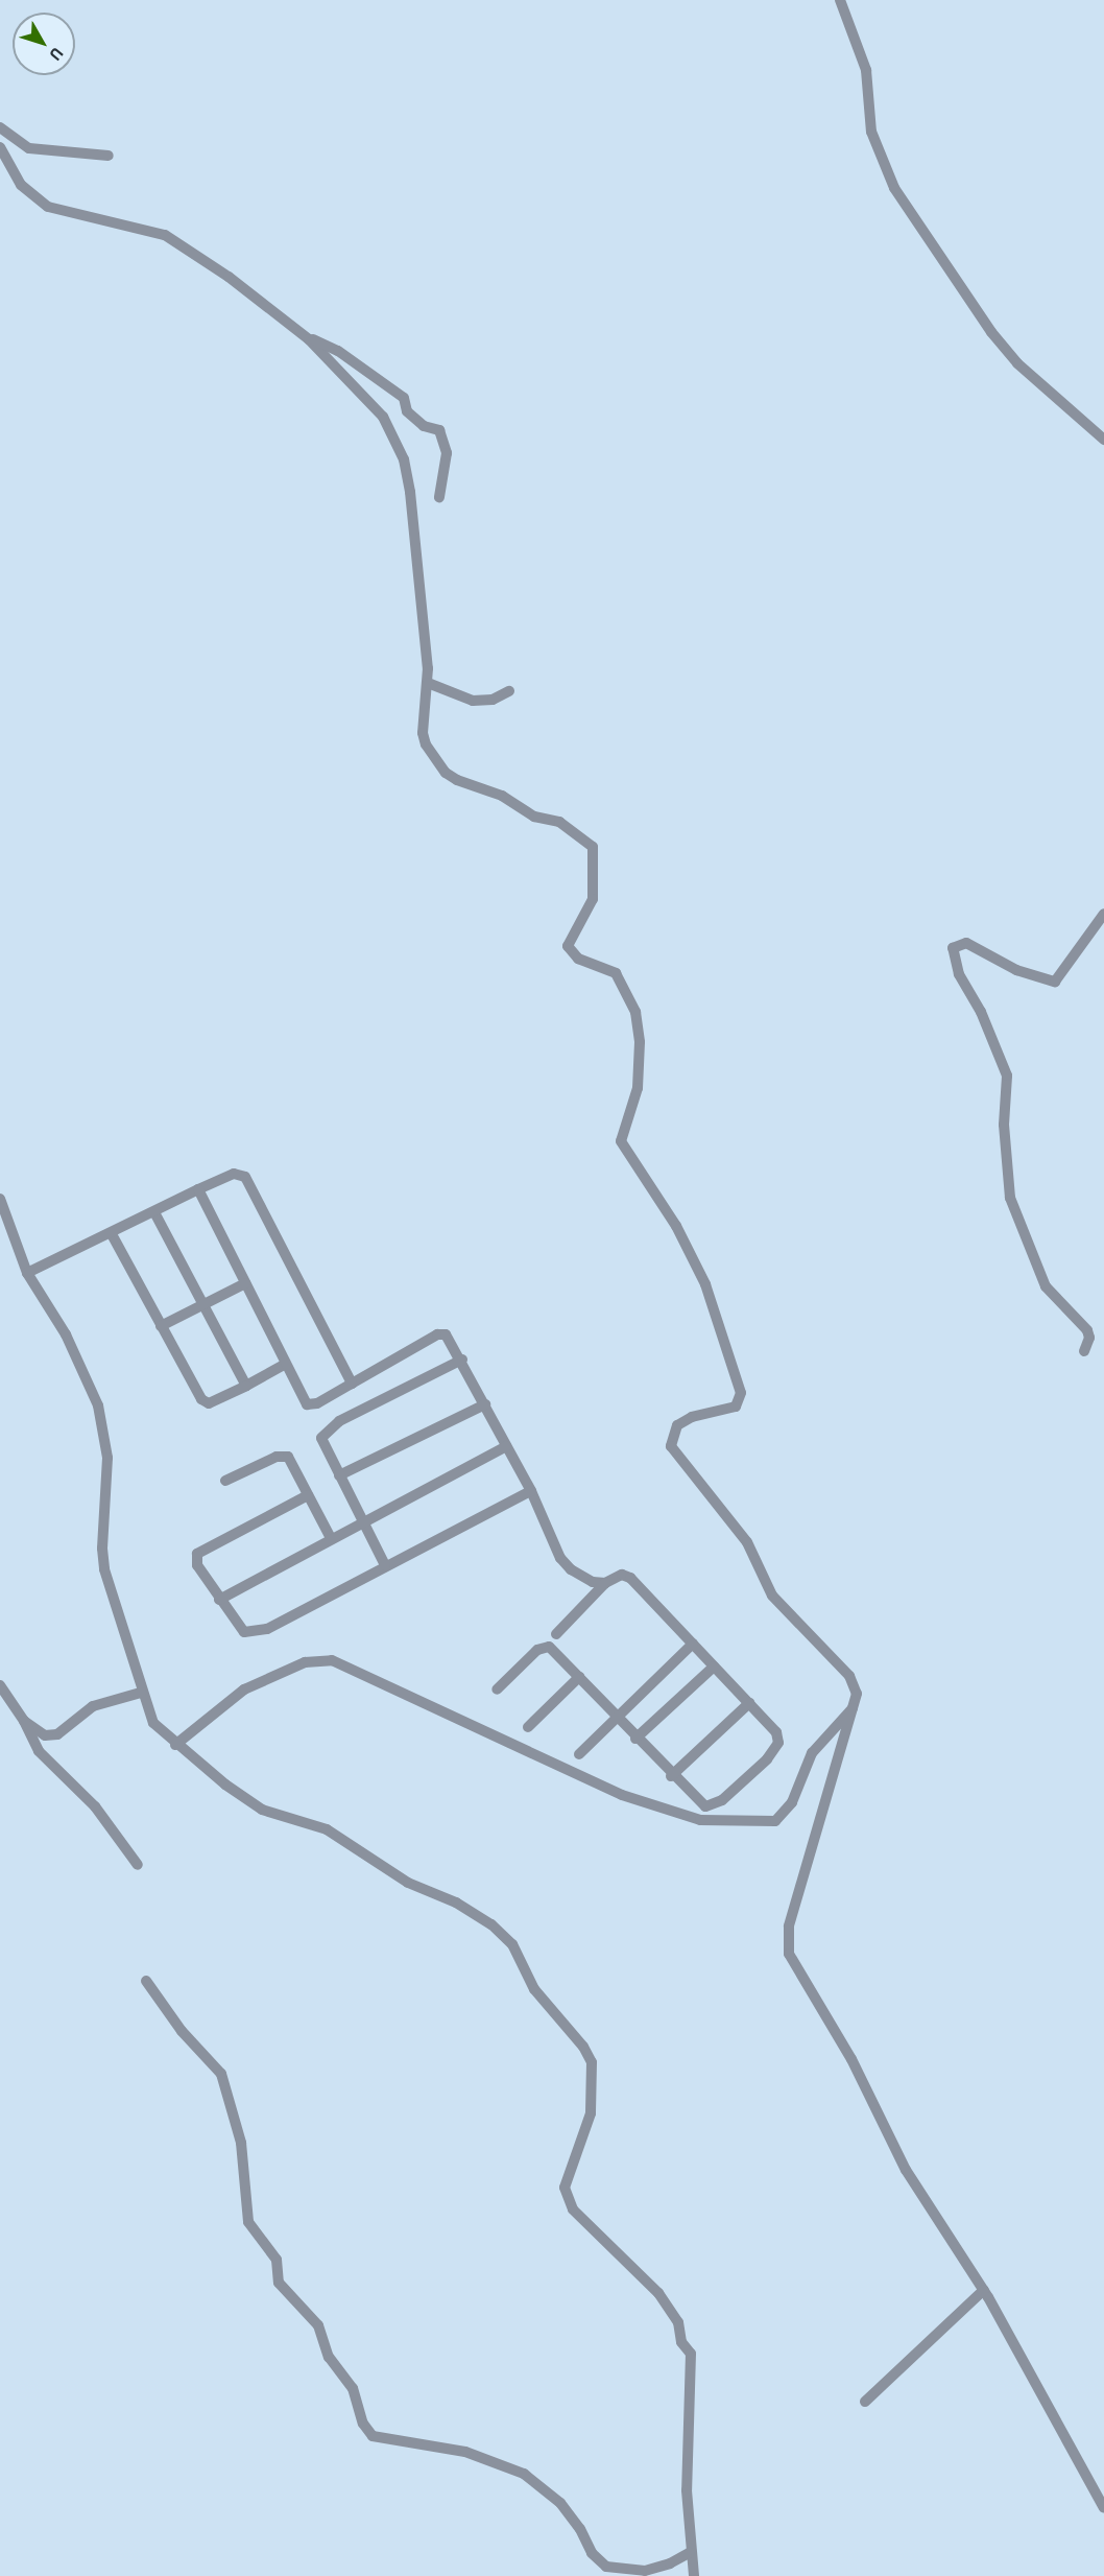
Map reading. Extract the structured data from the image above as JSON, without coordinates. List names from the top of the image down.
{
  "north": "bottom right"
}
